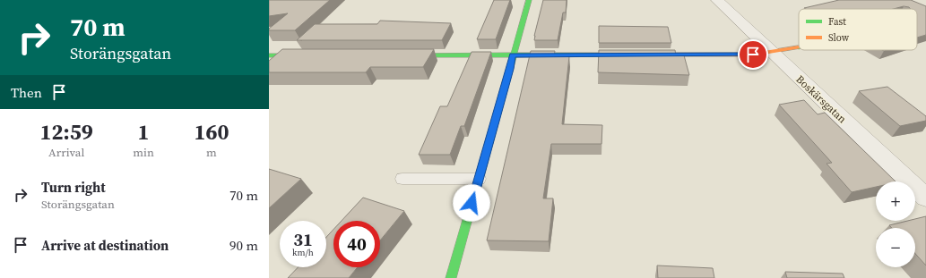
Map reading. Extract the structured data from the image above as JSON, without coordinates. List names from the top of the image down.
{
  "streets": {
    "street": ["Boskärsgatan"]
  },
  "legend": ["Fast", "Slow"],
  "page": {
    "turn": ["70 m", "Storängsgatan"],
    "then": "Then",
    "eta": [
      "12:59",
      "Arrival",
      "1",
      "min",
      "160",
      "m"
    ],
    "list": [
      {
        "name": "Turn right",
        "note": "Storängsgatan",
        "value": "70 m"
      },
      {
        "name": "Arrive at destination",
        "value": "90 m"
      }
    ],
    "map_buttons": ["+", "−"],
    "speed": "31 km/h",
    "limit": "40"
  }
}
